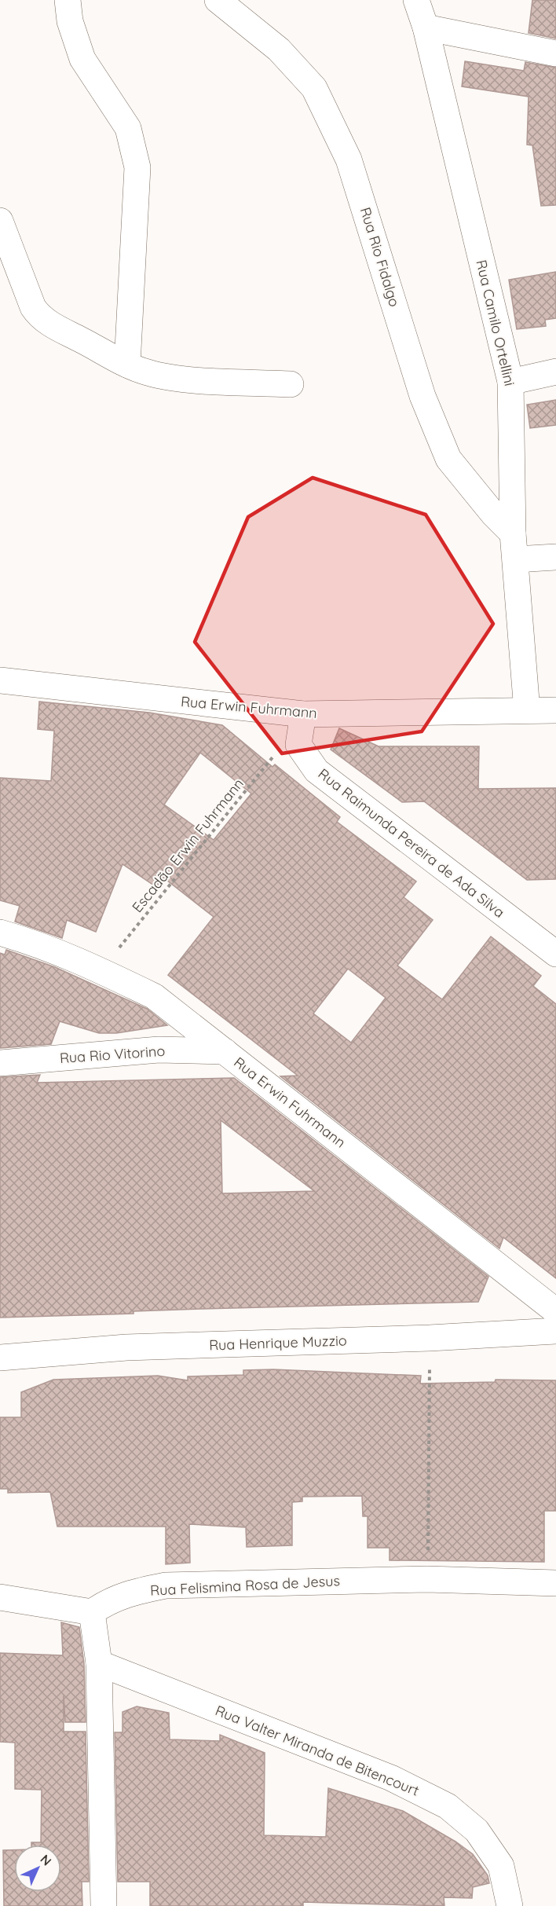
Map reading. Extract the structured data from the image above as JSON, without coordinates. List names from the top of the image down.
{
  "streets": {
    "street": [
      "Rua Rio Fidalgo",
      "Rua Camilo Ortellini",
      "Rua Erwin Fuhrmann",
      "Rua Raimunda Pereira de Ada Silva",
      "Rua Rio Vitorino",
      "Rua Henrique Muzzio",
      "Rua Felismina Rosa de Jesus",
      "Rua Valter Miranda de Bitencourt"
    ],
    "path": ["Escadão Erwin Fuhrmann"]
  },
  "crossings": [
    ["Rua Rio Fidalgo", "Rua Camilo Ortellini"],
    ["Rua Camilo Ortellini", "Rua Erwin Fuhrmann"],
    ["Rua Erwin Fuhrmann", "Escadão Erwin Fuhrmann"],
    ["Rua Erwin Fuhrmann", "Rua Rio Vitorino"],
    ["Rua Raimunda Pereira de Ada Silva", "Escadão Erwin Fuhrmann"]
  ],
  "north": "top right"
}
